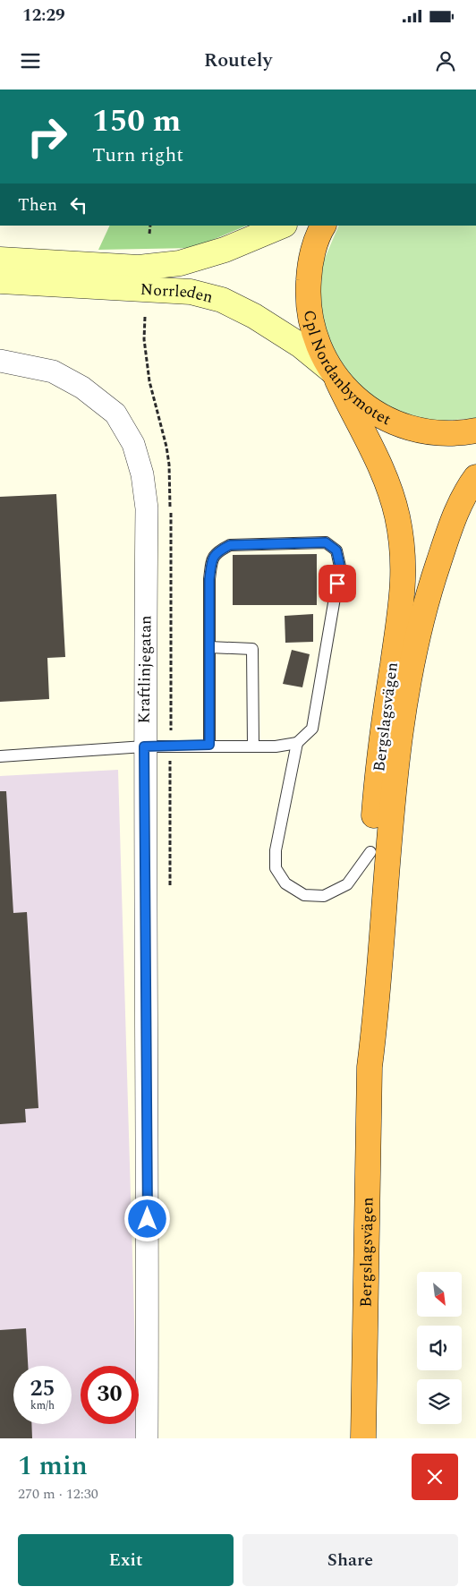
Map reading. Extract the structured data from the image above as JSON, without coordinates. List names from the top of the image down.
{
  "streets": {
    "highway": ["Cpl Nordanbymotet", "Bergslagsvägen"],
    "main road": ["Norrleden"],
    "street": ["Kraftlinjegatan"]
  },
  "crossings": [
    ["Norrleden", "Cpl Nordanbymotet"],
    ["Norrleden", "Bergslagsvägen"],
    ["Cpl Nordanbymotet", "Bergslagsvägen"]
  ],
  "north": "bottom right",
  "page": {
    "status": "12:29",
    "header": "Routely",
    "turn": ["150 m", "Turn right"],
    "then": "Then",
    "speed": "25 km/h",
    "limit": "30",
    "heading": ["1 min", "270 m · 12:30"],
    "buttons": ["Exit", "Share"]
  }
}
